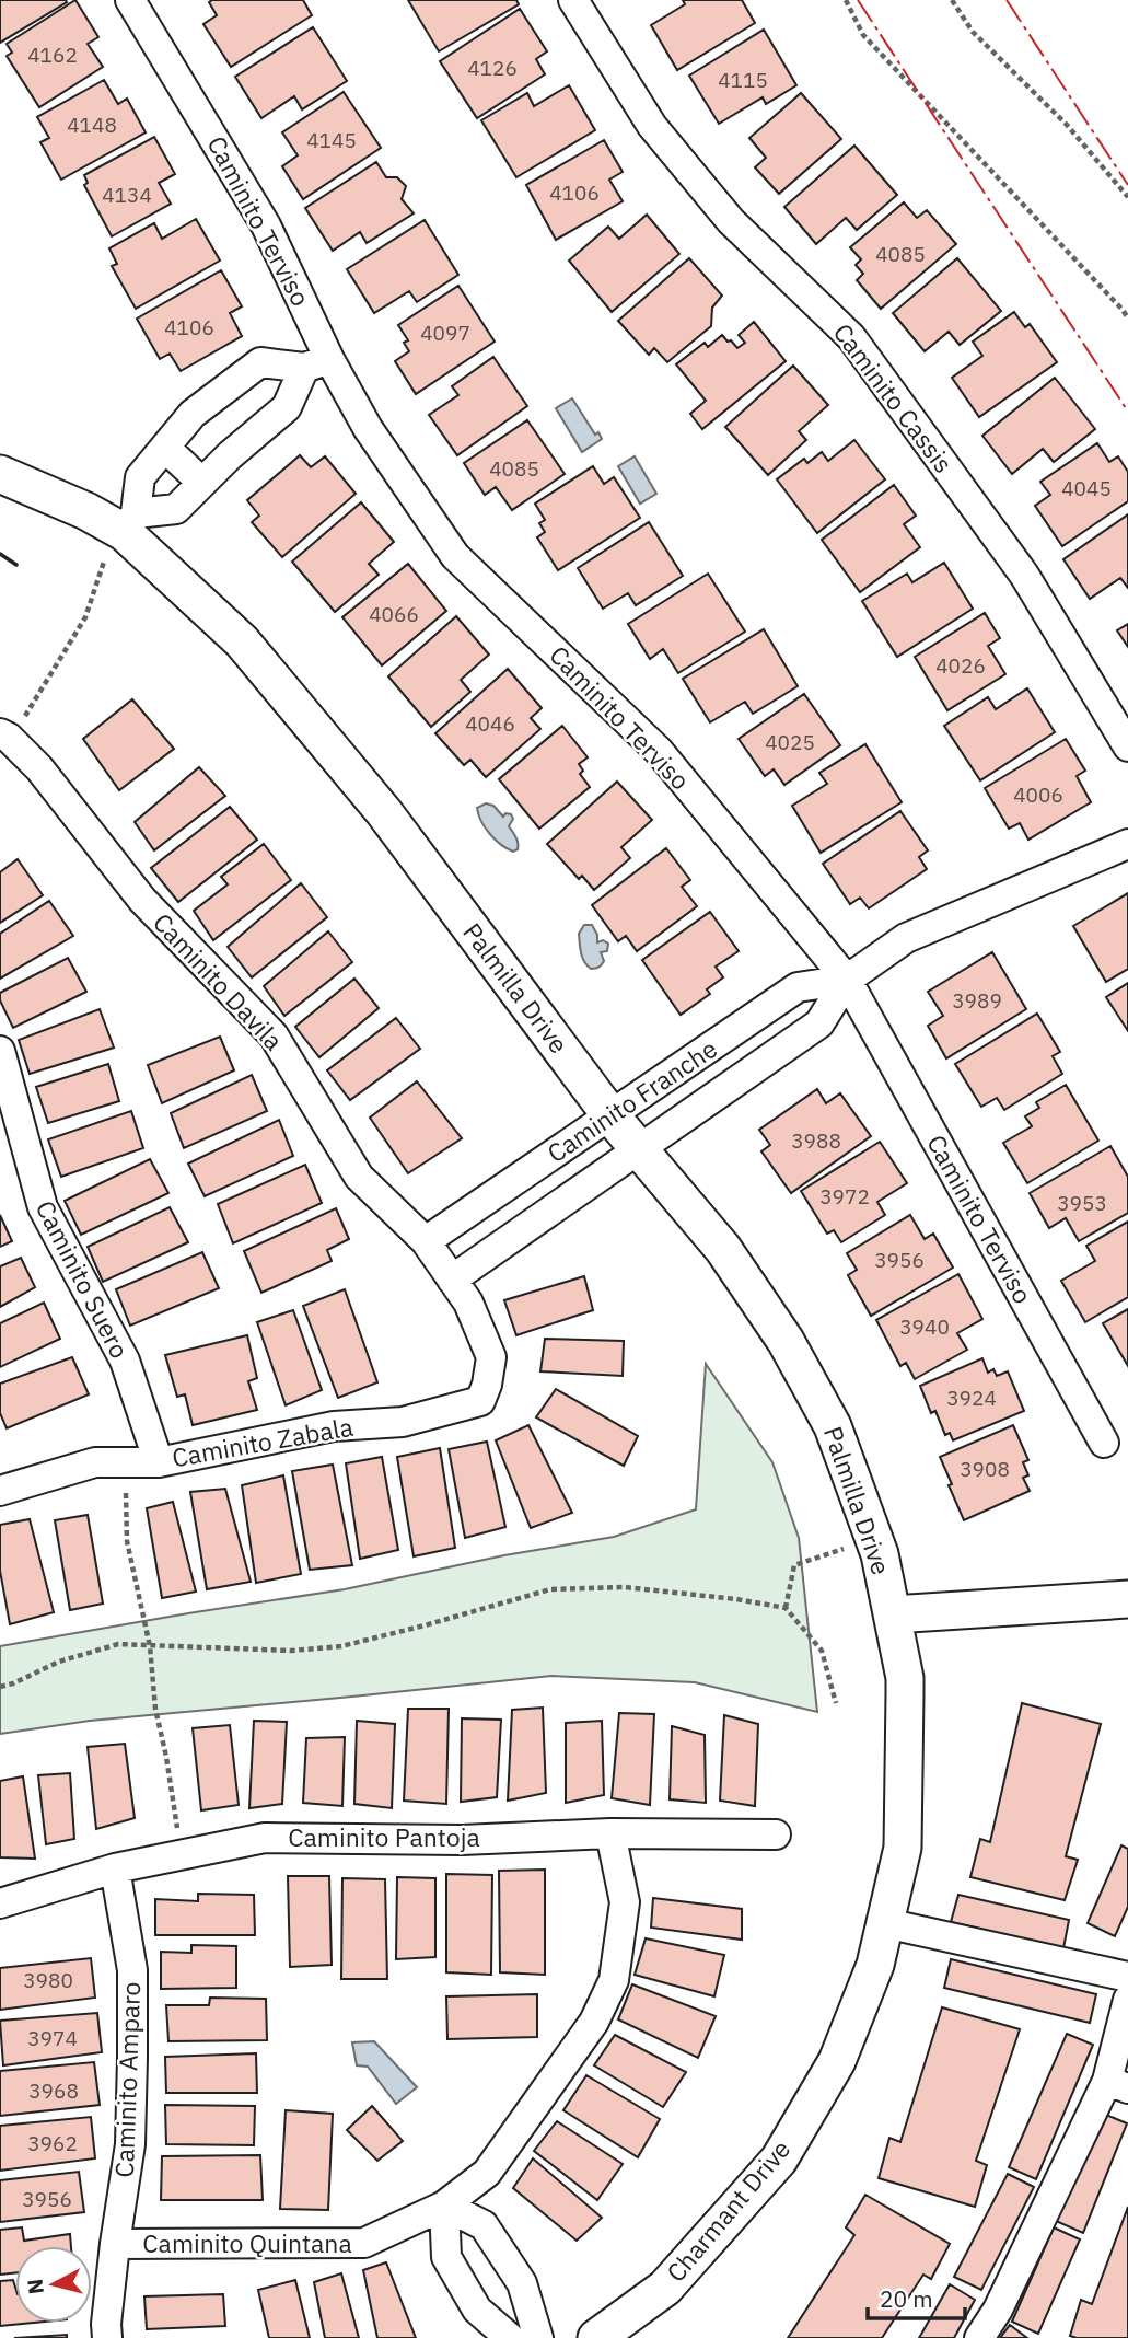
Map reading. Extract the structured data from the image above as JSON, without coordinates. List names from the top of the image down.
{
  "streets": {
    "street": [
      "Caminito Terviso",
      "Caminito Cassis",
      "Caminito Davila",
      "Palmilla Drive",
      "Caminito Franche",
      "Caminito Suero",
      "Caminito Zabala",
      "Caminito Pantoja",
      "Caminito Amparo",
      "Charmant Drive",
      "Caminito Quintana"
    ]
  },
  "crossings": [
    ["Caminito Terviso", "Caminito Franche"],
    ["Caminito Davila", "Caminito Franche"],
    ["Caminito Davila", "Caminito Zabala"],
    ["Palmilla Drive", "Caminito Franche"],
    ["Palmilla Drive", "Charmant Drive"],
    ["Caminito Suero", "Caminito Zabala"],
    ["Caminito Pantoja", "Caminito Amparo"],
    ["Caminito Pantoja", "Caminito Quintana"],
    ["Caminito Amparo", "Caminito Quintana"]
  ],
  "house_numbers": [
    "4162",
    "4126",
    "4115",
    "4148",
    "4145",
    "4106",
    "4134",
    "4085",
    "4106",
    "4097",
    "4085",
    "4045",
    "4066",
    "4026",
    "4046",
    "4025",
    "4006",
    "3989",
    "3988",
    "3972",
    "3953",
    "3956",
    "3940",
    "3924",
    "3908",
    "3980",
    "3974",
    "3968",
    "3962",
    "3956"
  ],
  "scale_bar": "20 m",
  "north": "left"
}
